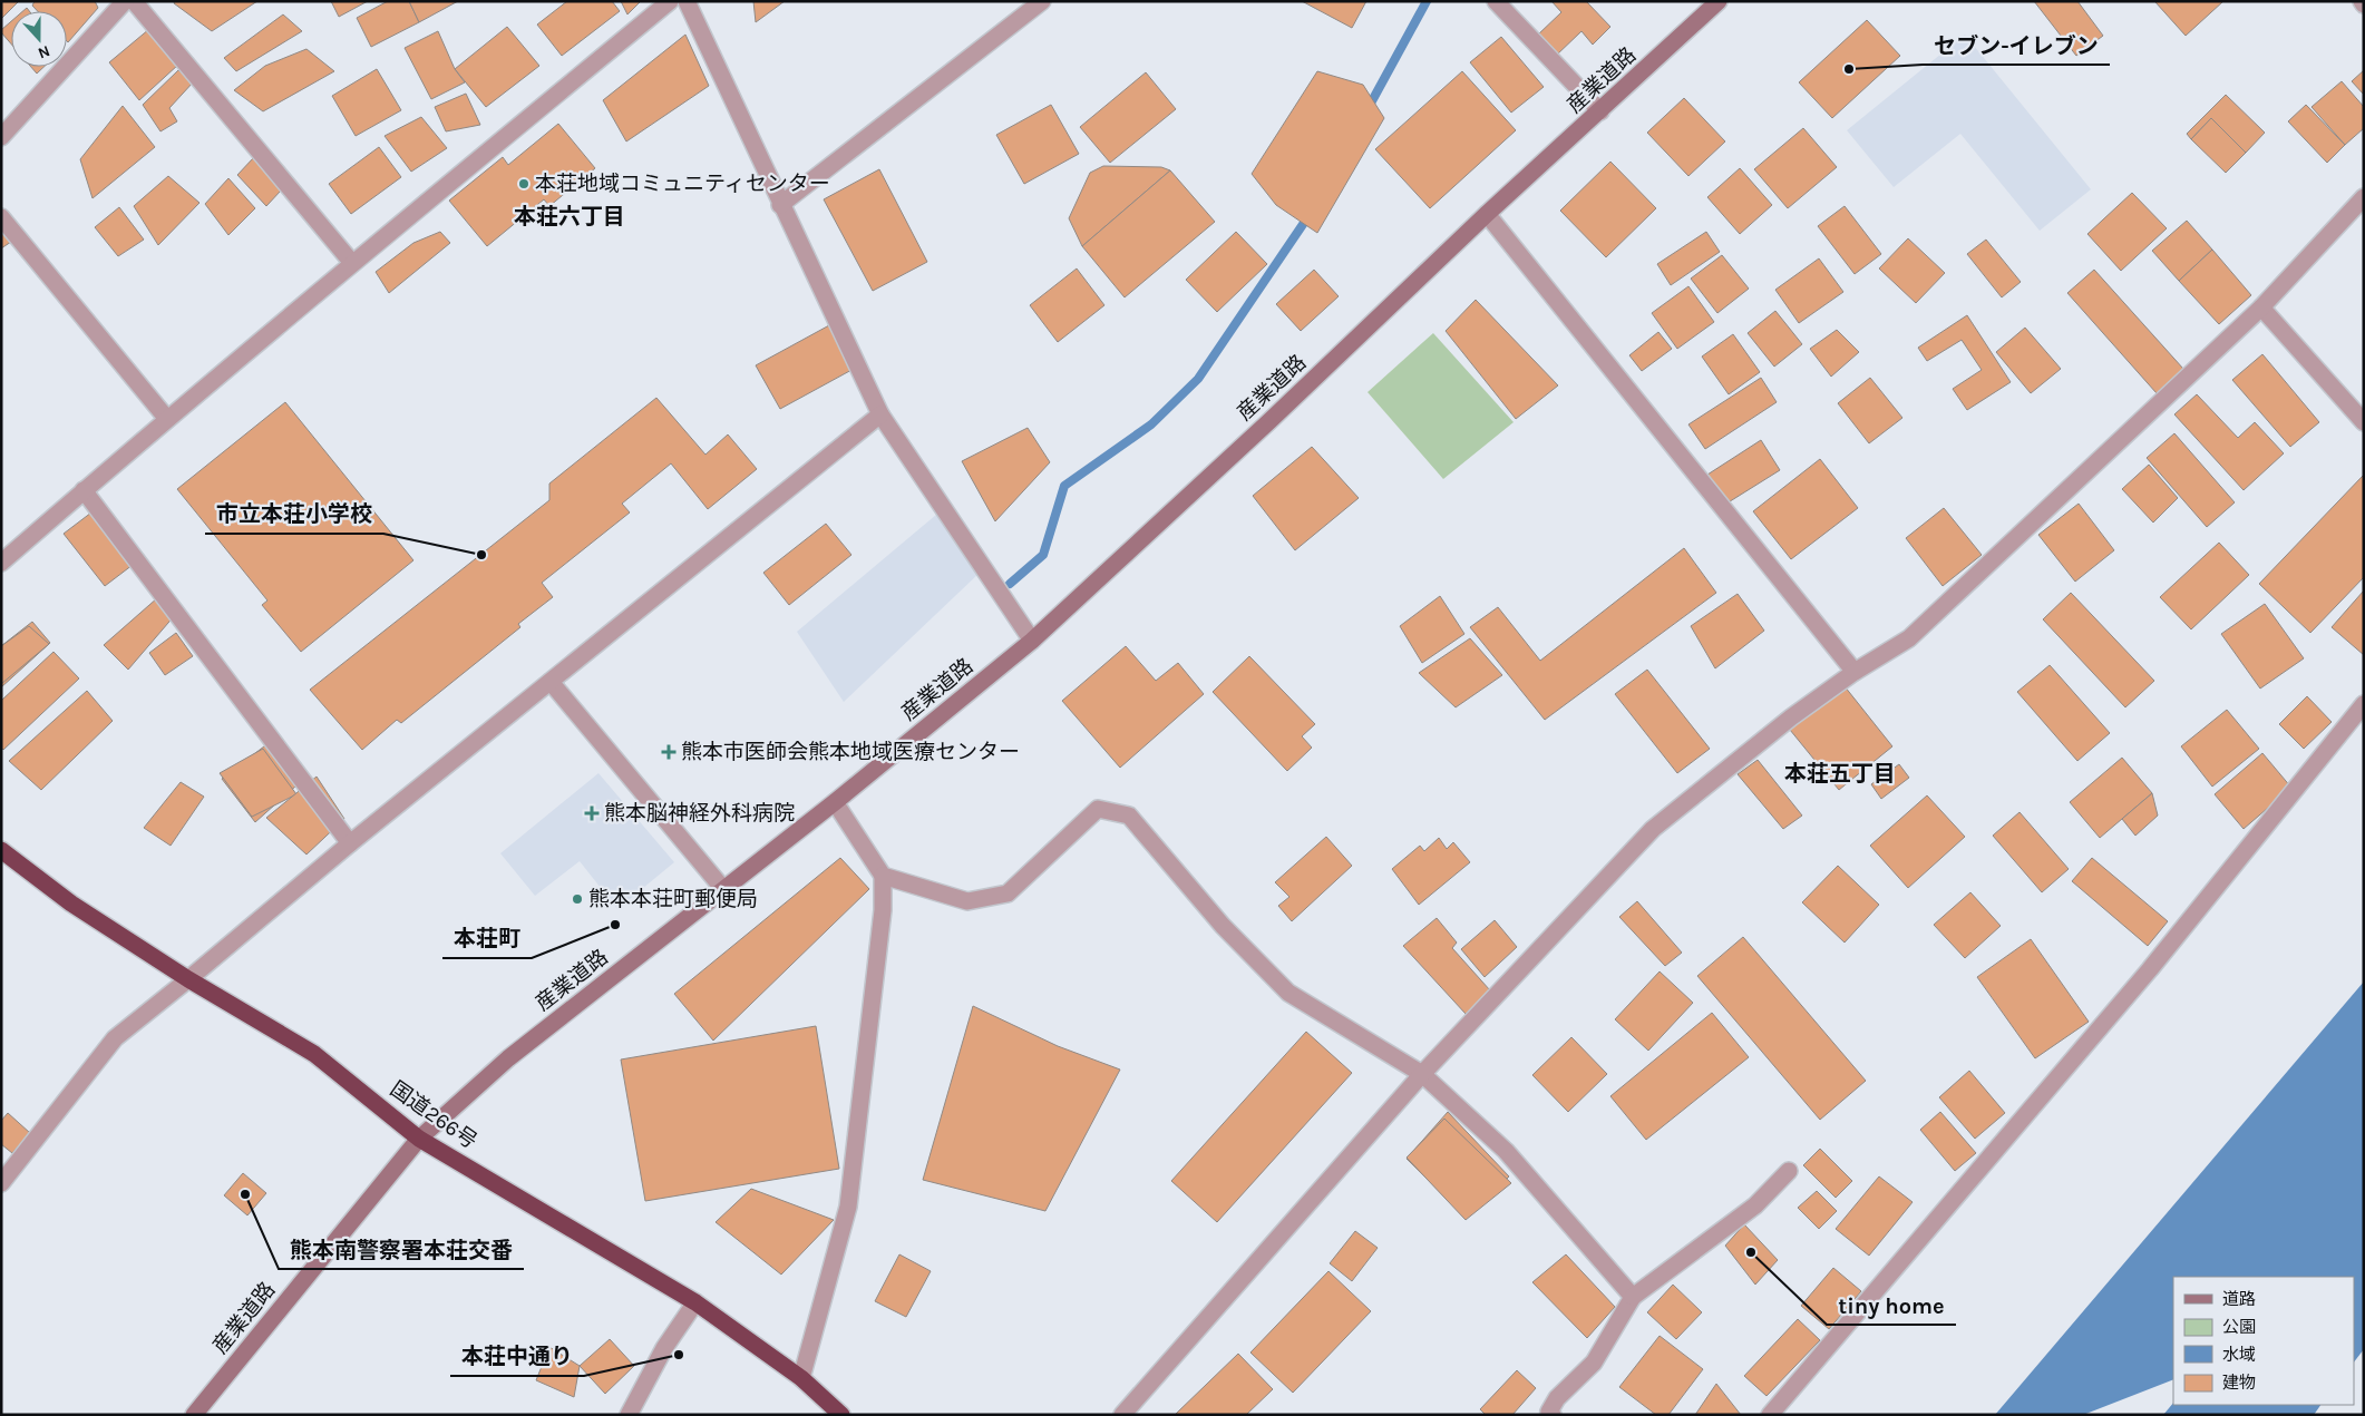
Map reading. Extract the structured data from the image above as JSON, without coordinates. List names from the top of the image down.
{
  "streets": {
    "highway": ["国道266号"],
    "street": ["産業道路"]
  },
  "crossings": [
    ["産業道路", "国道266号"]
  ],
  "districts": ["本荘六丁目", "本荘五丁目"],
  "places": {
    "other": [
      "セブン-イレブン",
      "本荘地域コミュニティセンター",
      "市立本荘小学校",
      "熊本本荘町郵便局",
      "本荘町",
      "熊本南警察署本荘交番",
      "tiny home",
      "本荘中通り"
    ],
    "health": ["熊本市医師会熊本地域医療センター", "熊本脳神経外科病院"]
  },
  "legend": [
    "道路",
    "公園",
    "水域",
    "建物"
  ],
  "north": "bottom"
}
